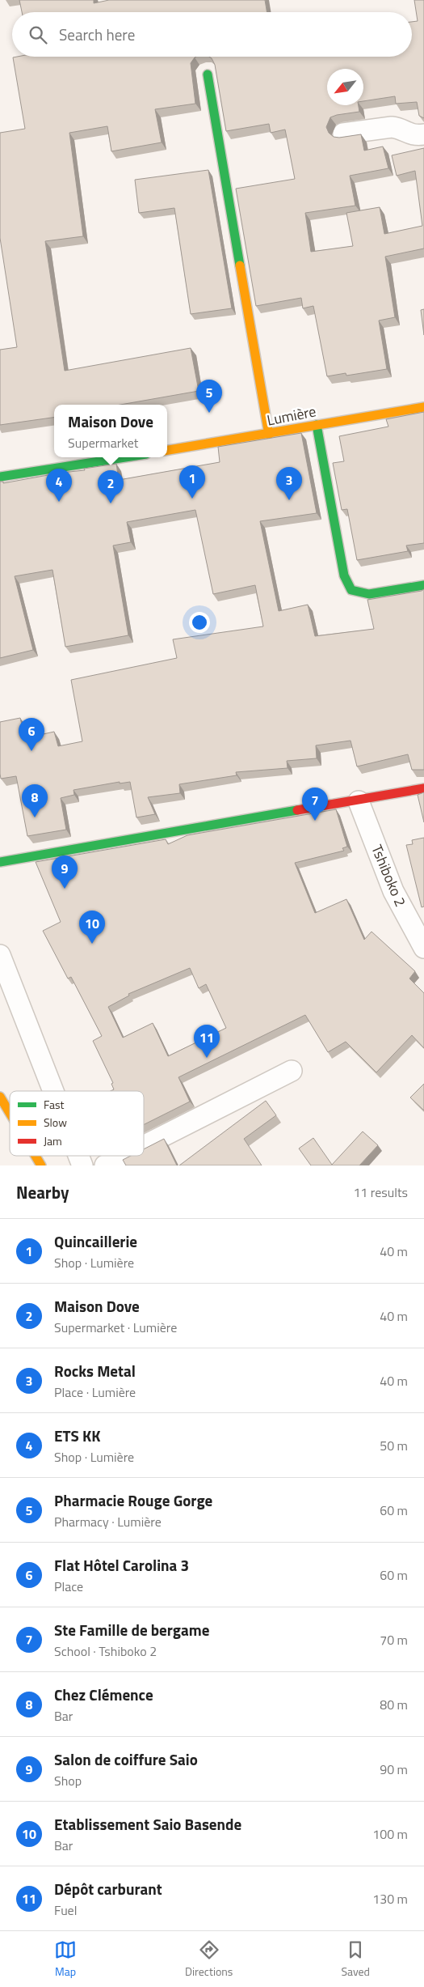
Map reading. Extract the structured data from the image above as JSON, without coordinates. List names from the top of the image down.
{
  "streets": {
    "street": ["Lumière", "Tshiboko 2"]
  },
  "legend": ["Fast", "Slow", "Jam"],
  "north": "bottom left",
  "page": {
    "search": "Search here",
    "pins": [
      "5",
      "1",
      "3",
      "4",
      "2",
      "6",
      "8",
      "7",
      "9",
      "10",
      "11"
    ],
    "popup": ["Maison Dove", "Supermarket"],
    "heading": ["Nearby", "11 results"],
    "list": [
      {
        "mark": "1",
        "name": "Quincaillerie",
        "note": "Shop · Lumière",
        "value": "40 m"
      },
      {
        "mark": "2",
        "name": "Maison Dove",
        "note": "Supermarket · Lumière",
        "value": "40 m"
      },
      {
        "mark": "3",
        "name": "Rocks Metal",
        "note": "Place · Lumière",
        "value": "40 m"
      },
      {
        "mark": "4",
        "name": "ETS KK",
        "note": "Shop · Lumière",
        "value": "50 m"
      },
      {
        "mark": "5",
        "name": "Pharmacie Rouge Gorge",
        "note": "Pharmacy · Lumière",
        "value": "60 m"
      },
      {
        "mark": "6",
        "name": "Flat Hôtel Carolina 3",
        "note": "Place",
        "value": "60 m"
      },
      {
        "mark": "7",
        "name": "Ste Famille de bergame",
        "note": "School · Tshiboko 2",
        "value": "70 m"
      },
      {
        "mark": "8",
        "name": "Chez Clémence",
        "note": "Bar",
        "value": "80 m"
      },
      {
        "mark": "9",
        "name": "Salon de coiffure Saio",
        "note": "Shop",
        "value": "90 m"
      },
      {
        "mark": "10",
        "name": "Etablissement Saio Basende",
        "note": "Bar",
        "value": "100 m"
      },
      {
        "mark": "11",
        "name": "Dépôt carburant",
        "note": "Fuel",
        "value": "130 m"
      }
    ],
    "nav": ["Map", "Directions", "Saved"]
  }
}
